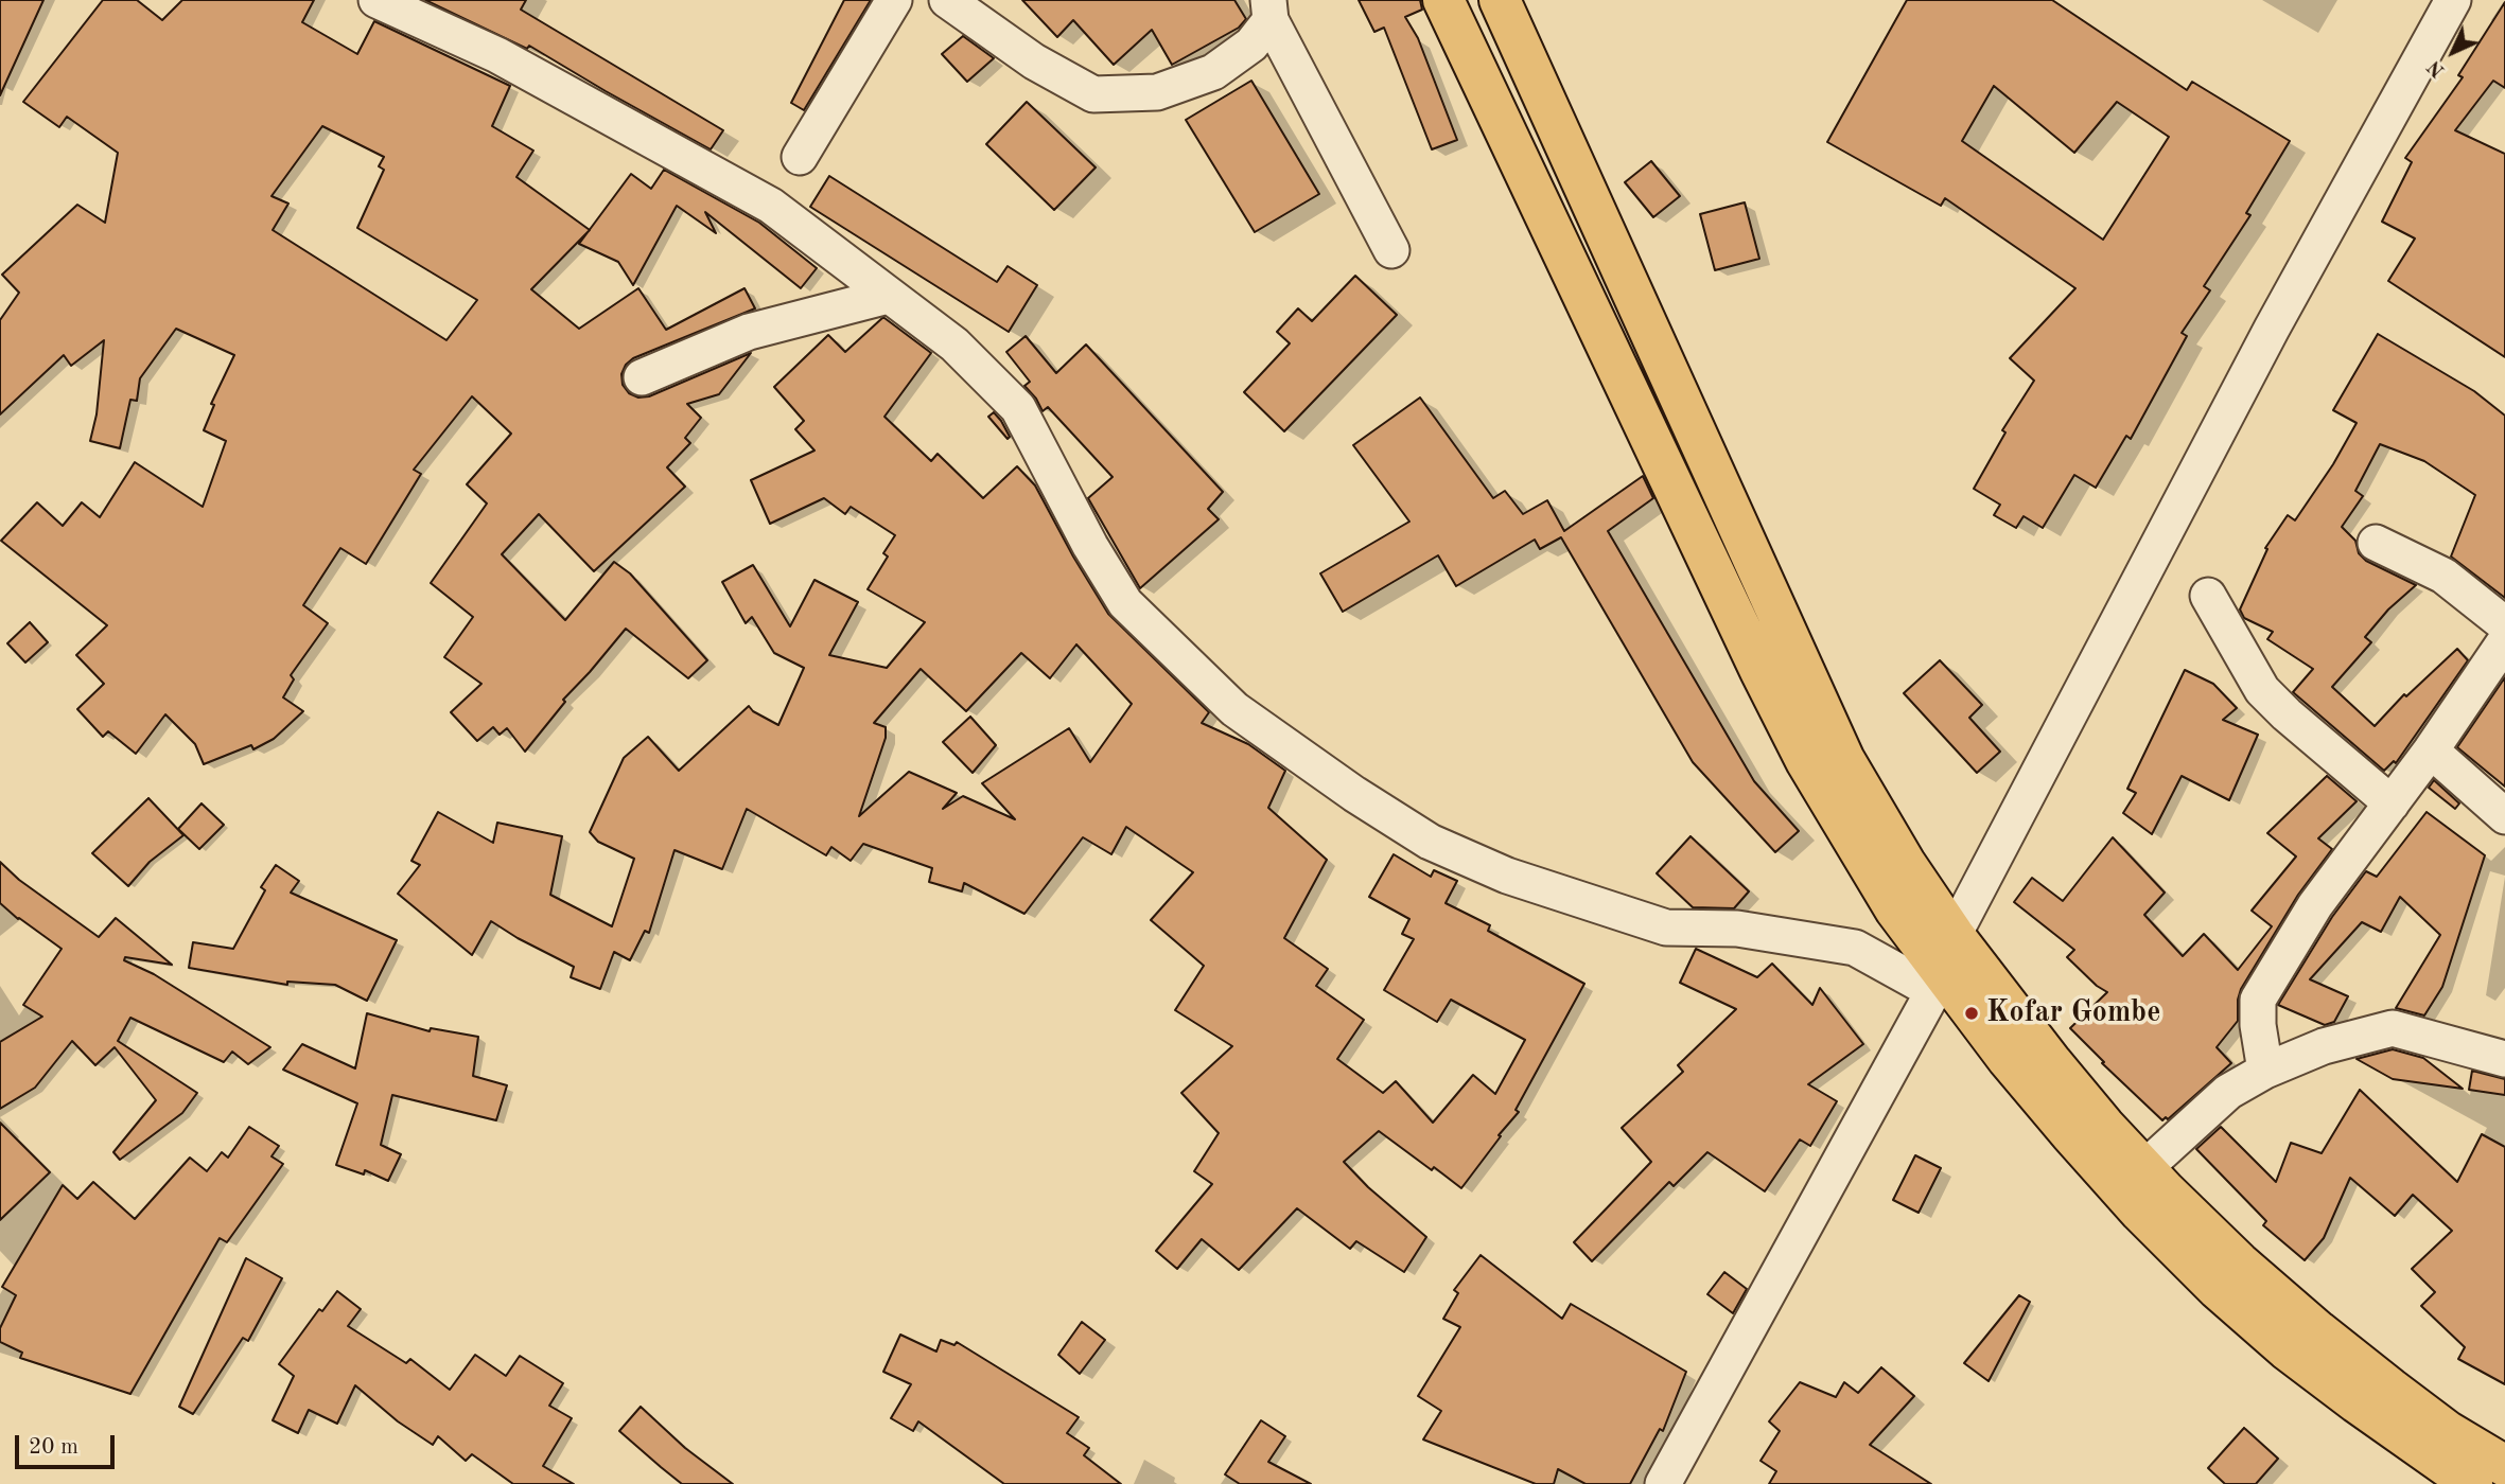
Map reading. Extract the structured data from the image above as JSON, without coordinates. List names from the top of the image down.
{
  "places": ["Kofar Gombe"],
  "scale_bar": "20 m",
  "north": "bottom left"
}
